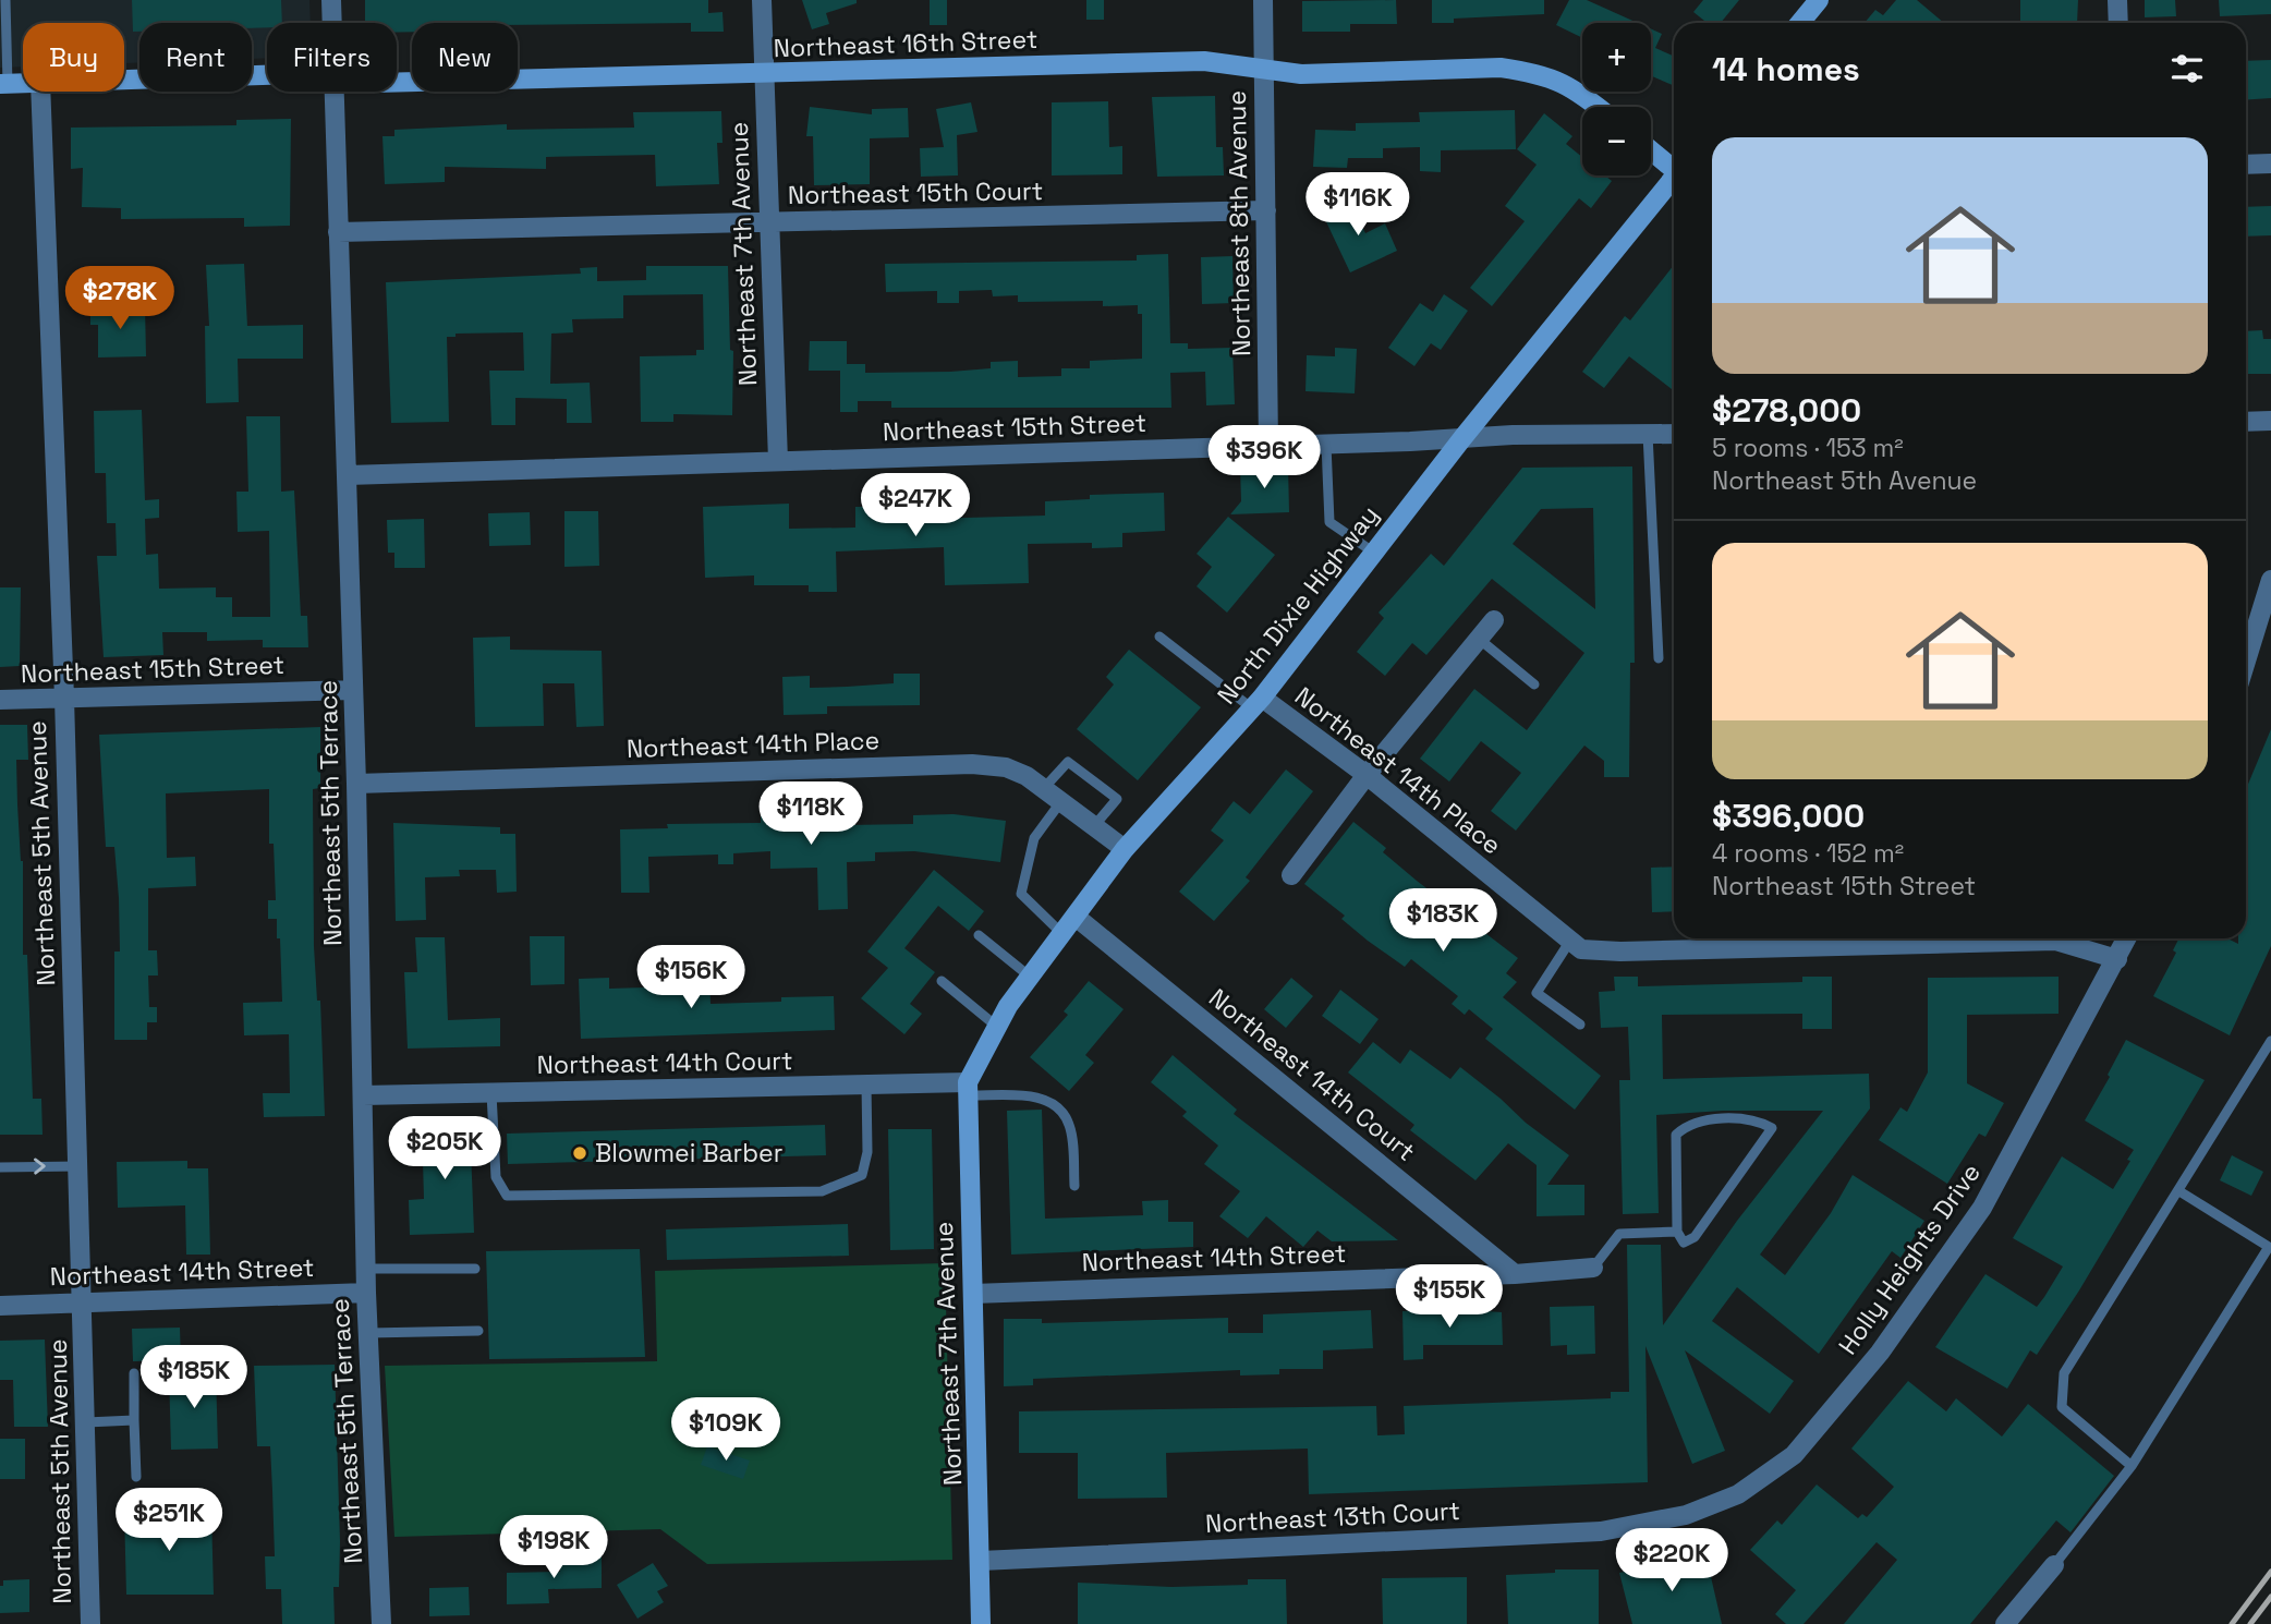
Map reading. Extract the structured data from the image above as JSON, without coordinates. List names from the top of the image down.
{
  "streets": {
    "street": [
      "Northeast 16th Street",
      "Northeast 15th Court",
      "Northeast 8th Avenue",
      "Northeast 7th Avenue",
      "Northeast 15th Street",
      "North Dixie Highway",
      "Northeast 14th Place",
      "Northeast 5th Terrace",
      "Northeast 5th Avenue",
      "Northeast 14th Court",
      "Northeast 14th Street",
      "Holly Heights Drive",
      "Northeast 13th Court"
    ]
  },
  "crossings": [
    ["Northeast 16th Street", "Northeast 8th Avenue"],
    ["Northeast 16th Street", "Northeast 7th Avenue"],
    ["Northeast 15th Court", "Northeast 8th Avenue"],
    ["Northeast 15th Court", "Northeast 7th Avenue"],
    ["Northeast 15th Court", "Northeast 5th Terrace"],
    ["Northeast 8th Avenue", "Northeast 15th Street"],
    ["Northeast 7th Avenue", "Northeast 15th Street"],
    ["Northeast 7th Avenue", "North Dixie Highway"],
    ["Northeast 7th Avenue", "Northeast 14th Court"],
    ["Northeast 7th Avenue", "Northeast 14th Street"],
    ["Northeast 7th Avenue", "Northeast 13th Court"],
    ["Northeast 15th Street", "North Dixie Highway"],
    ["Northeast 15th Street", "Northeast 5th Terrace"],
    ["Northeast 15th Street", "Northeast 5th Avenue"],
    ["North Dixie Highway", "Northeast 14th Place"],
    ["North Dixie Highway", "Northeast 14th Court"],
    ["Northeast 14th Place", "Northeast 5th Terrace"],
    ["Northeast 14th Place", "Holly Heights Drive"],
    ["Northeast 5th Terrace", "Northeast 14th Court"],
    ["Northeast 5th Terrace", "Northeast 14th Street"],
    ["Northeast 5th Avenue", "Northeast 14th Street"],
    ["Northeast 14th Court", "Northeast 14th Street"],
    ["Holly Heights Drive", "Northeast 13th Court"]
  ],
  "places": ["Blowmei Barber"],
  "page": {
    "map_buttons": ["+", "−"],
    "chip": [
      "Buy",
      "Rent",
      "Filters",
      "New"
    ],
    "heading": "14 homes",
    "list": [
      {
        "name": "$278,000",
        "note": "5 rooms · 153 m² · Northeast 5th Avenue"
      },
      {
        "name": "$396,000",
        "note": "4 rooms · 152 m² · Northeast 15th Street"
      }
    ],
    "price": [
      "$116K",
      "$278K",
      "$396K",
      "$247K",
      "$118K",
      "$183K",
      "$156K",
      "$205K",
      "$155K",
      "$185K",
      "$109K",
      "$251K",
      "$198K",
      "$220K"
    ]
  }
}
